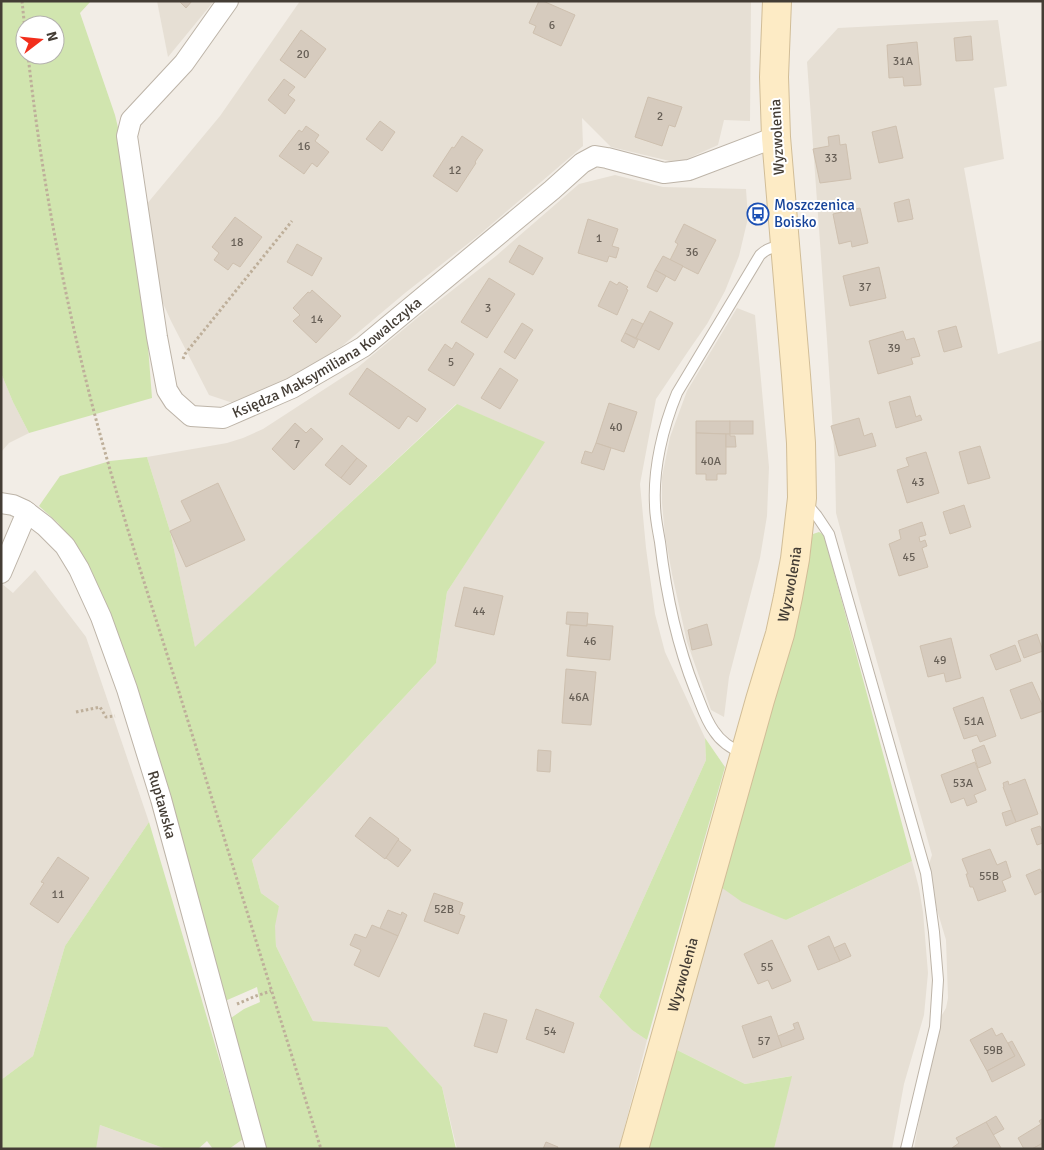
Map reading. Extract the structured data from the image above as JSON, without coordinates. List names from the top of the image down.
{
  "streets": {
    "street": ["Wyzwolenia", "Księdza Maksymiliana Kowalczyka", "Ruptawska"]
  },
  "crossings": [
    ["Wyzwolenia", "Księdza Maksymiliana Kowalczyka"]
  ],
  "places": {
    "bus stop": ["Moszczenica Boisko"]
  },
  "house_numbers": [
    "6",
    "20",
    "31A",
    "2",
    "16",
    "33",
    "12",
    "1",
    "18",
    "36",
    "37",
    "3",
    "14",
    "39",
    "5",
    "40",
    "7",
    "40A",
    "43",
    "45",
    "44",
    "46",
    "49",
    "46A",
    "51A",
    "53A",
    "55B",
    "11",
    "52B",
    "55",
    "54",
    "57",
    "59B"
  ],
  "north": "right"
}
